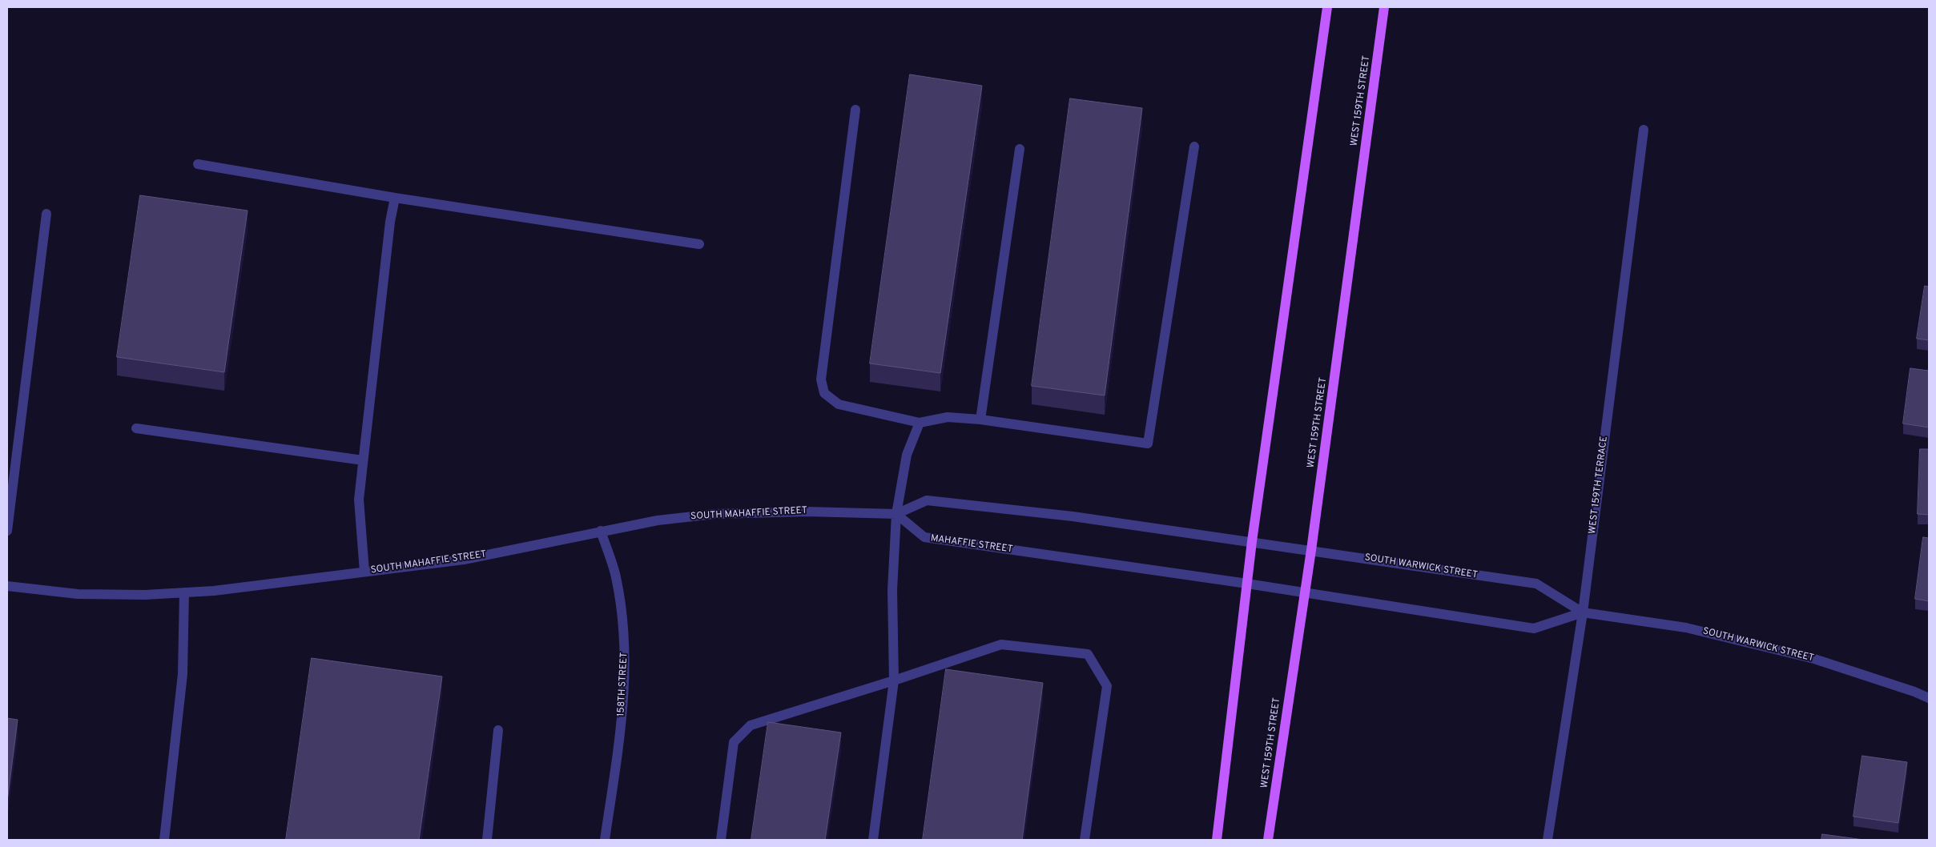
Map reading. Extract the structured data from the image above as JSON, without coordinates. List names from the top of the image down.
{
  "streets": {
    "main road": ["WEST 159TH STREET"],
    "street": [
      "WEST 159TH TERRACE",
      "SOUTH MAHAFFIE STREET",
      "MAHAFFIE STREET",
      "SOUTH WARWICK STREET",
      "158TH STREET"
    ]
  },
  "crossings": [
    ["WEST 159TH STREET", "SOUTH WARWICK STREET"],
    ["WEST 159TH TERRACE", "SOUTH WARWICK STREET"],
    ["SOUTH MAHAFFIE STREET", "MAHAFFIE STREET"],
    ["SOUTH MAHAFFIE STREET", "158TH STREET"],
    ["MAHAFFIE STREET", "SOUTH WARWICK STREET"]
  ]
}
